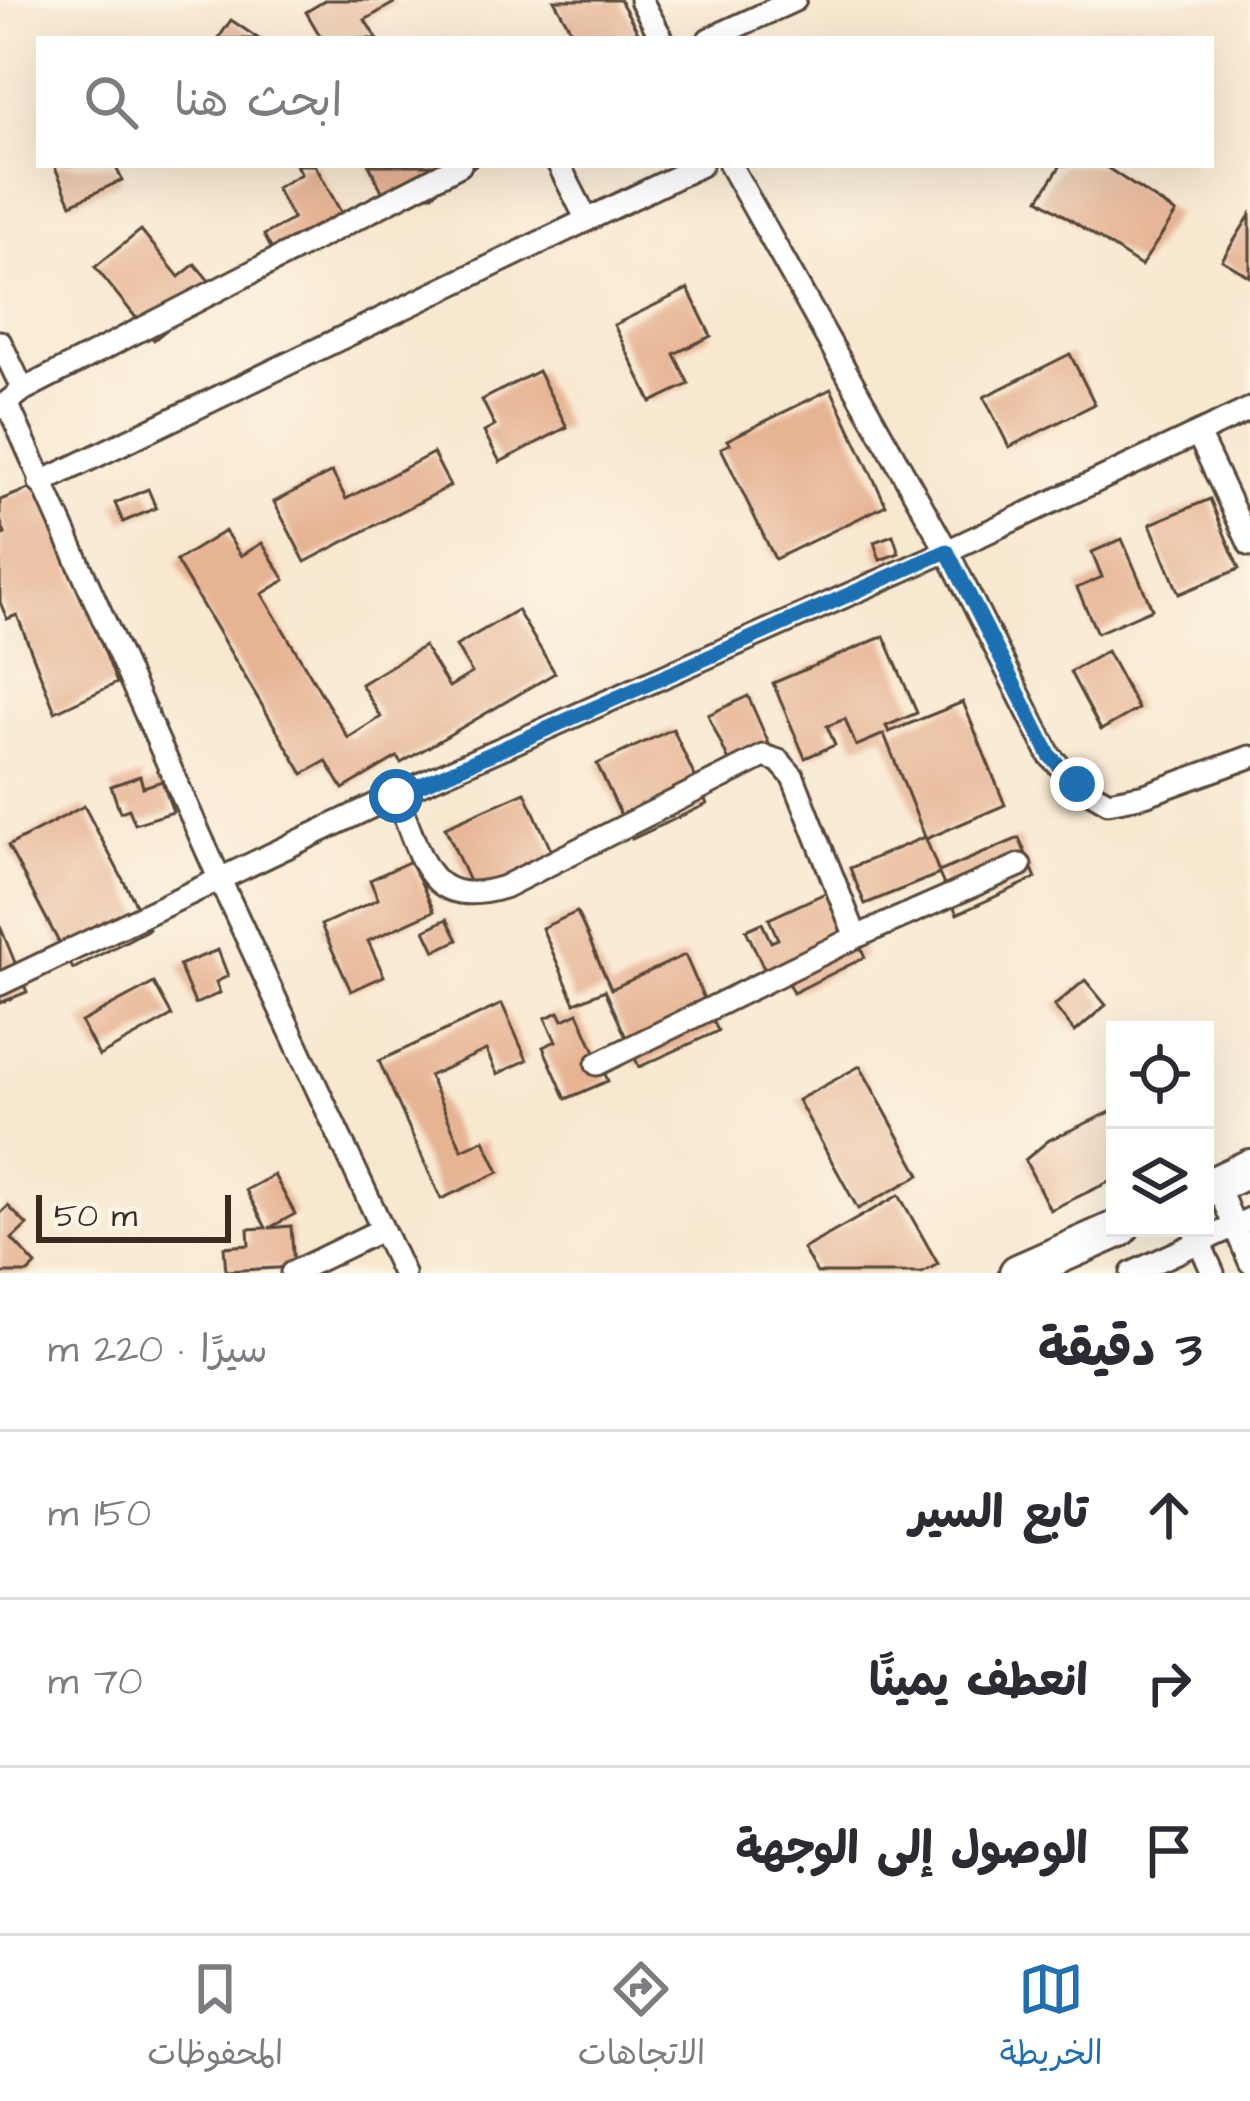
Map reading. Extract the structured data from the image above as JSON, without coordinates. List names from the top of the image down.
{
  "scale_bar": "50 m",
  "page": {
    "search": "ابحث هنا",
    "scale": "50 m",
    "heading": ["3 دقيقة", "سيرًا · 220 m"],
    "list": [
      ["تابع السير", "150 m"],
      ["انعطف يمينًا", "70 m"],
      "الوصول إلى الوجهة"
    ],
    "nav": ["الخريطة", "الاتجاهات", "المحفوظات"]
  }
}
